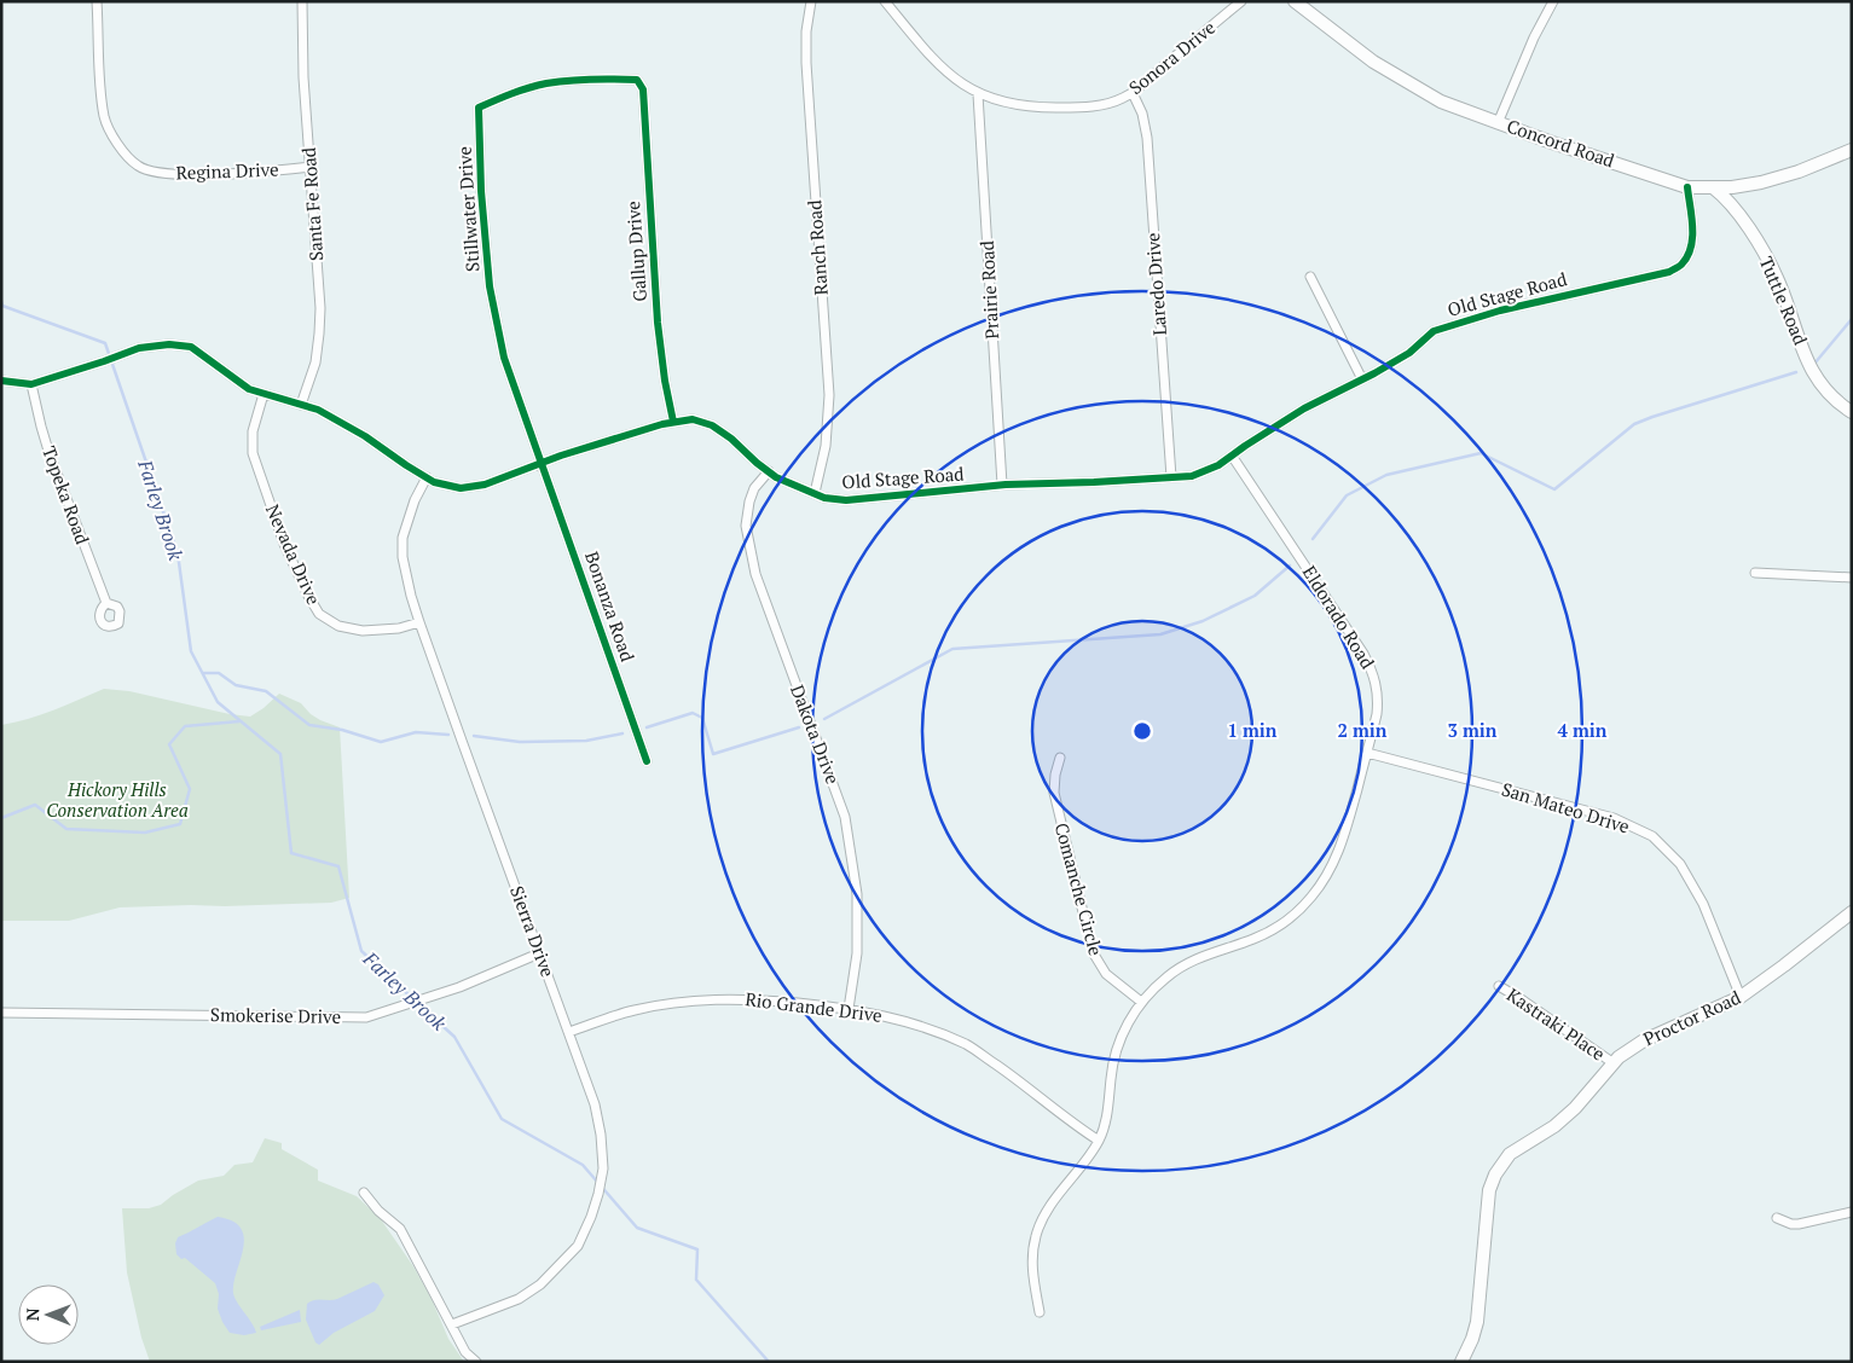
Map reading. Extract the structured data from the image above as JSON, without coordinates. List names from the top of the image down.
{
  "streets": {
    "main road": ["Concord Road", "Tuttle Road", "Proctor Road"],
    "street": [
      "Sonora Drive",
      "Regina Drive",
      "Santa Fe Road",
      "Stillwater Drive",
      "Ranch Road",
      "Gallup Drive",
      "Laredo Drive",
      "Prairie Road",
      "Old Stage Road",
      "Topeka Road",
      "Nevada Drive",
      "Bonanza Road",
      "Eldorado Road",
      "Dakota Drive",
      "San Mateo Drive",
      "Comanche Circle",
      "Sierra Drive",
      "Rio Grande Drive",
      "Smokerise Drive",
      "Kastraki Place"
    ]
  },
  "crossings": [
    ["Sonora Drive", "Laredo Drive"],
    ["Sonora Drive", "Prairie Road"],
    ["Concord Road", "Old Stage Road"],
    ["Concord Road", "Tuttle Road"],
    ["Regina Drive", "Santa Fe Road"],
    ["Santa Fe Road", "Old Stage Road"],
    ["Stillwater Drive", "Gallup Drive"],
    ["Stillwater Drive", "Old Stage Road"],
    ["Stillwater Drive", "Bonanza Road"],
    ["Ranch Road", "Old Stage Road"],
    ["Gallup Drive", "Old Stage Road"],
    ["Laredo Drive", "Old Stage Road"],
    ["Prairie Road", "Old Stage Road"],
    ["Old Stage Road", "Topeka Road"],
    ["Old Stage Road", "Nevada Drive"],
    ["Old Stage Road", "Bonanza Road"],
    ["Old Stage Road", "Eldorado Road"],
    ["Old Stage Road", "Dakota Drive"],
    ["Old Stage Road", "Sierra Drive"],
    ["Nevada Drive", "Sierra Drive"],
    ["Eldorado Road", "San Mateo Drive"],
    ["Eldorado Road", "Comanche Circle"],
    ["Eldorado Road", "Rio Grande Drive"],
    ["Dakota Drive", "Rio Grande Drive"],
    ["San Mateo Drive", "Proctor Road"],
    ["Sierra Drive", "Rio Grande Drive"],
    ["Sierra Drive", "Smokerise Drive"],
    ["Proctor Road", "Kastraki Place"]
  ],
  "water": ["Farley Brook"],
  "parks": ["Hickory Hills Conservation Area"],
  "north": "left",
  "rings": [
    "1 min",
    "2 min",
    "3 min",
    "4 min"
  ]
}
